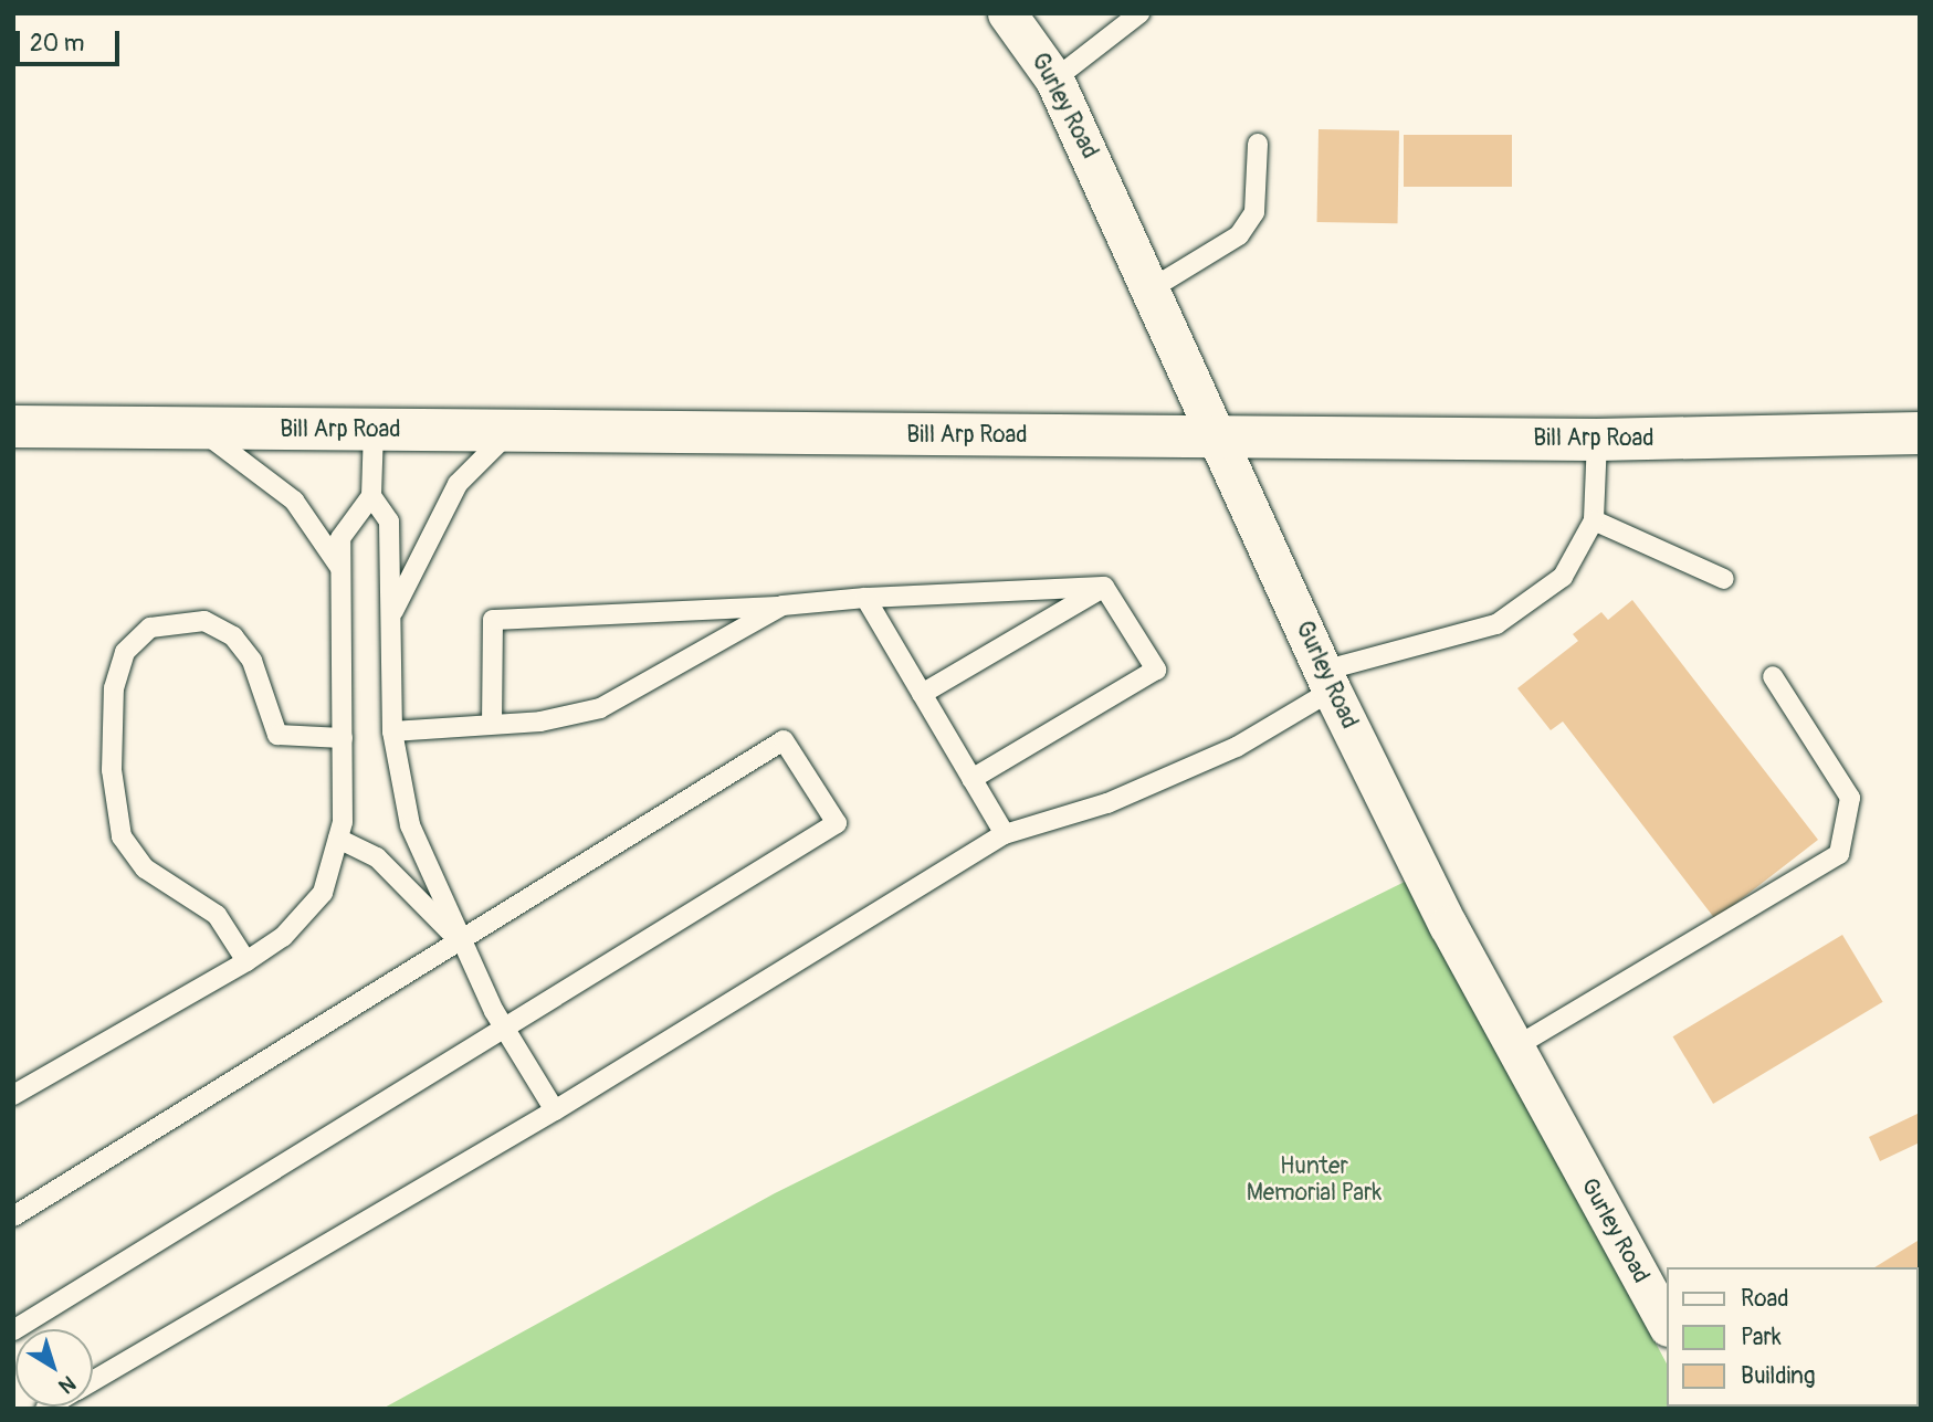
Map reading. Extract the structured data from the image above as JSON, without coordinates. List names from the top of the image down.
{
  "streets": {
    "main road": ["Bill Arp Road"],
    "street": ["Gurley Road"]
  },
  "crossings": [
    ["Gurley Road", "Bill Arp Road"]
  ],
  "parks": ["Hunter Memorial Park"],
  "legend": ["Road", "Park", "Building"],
  "scale_bar": "20 m",
  "north": "bottom right"
}
